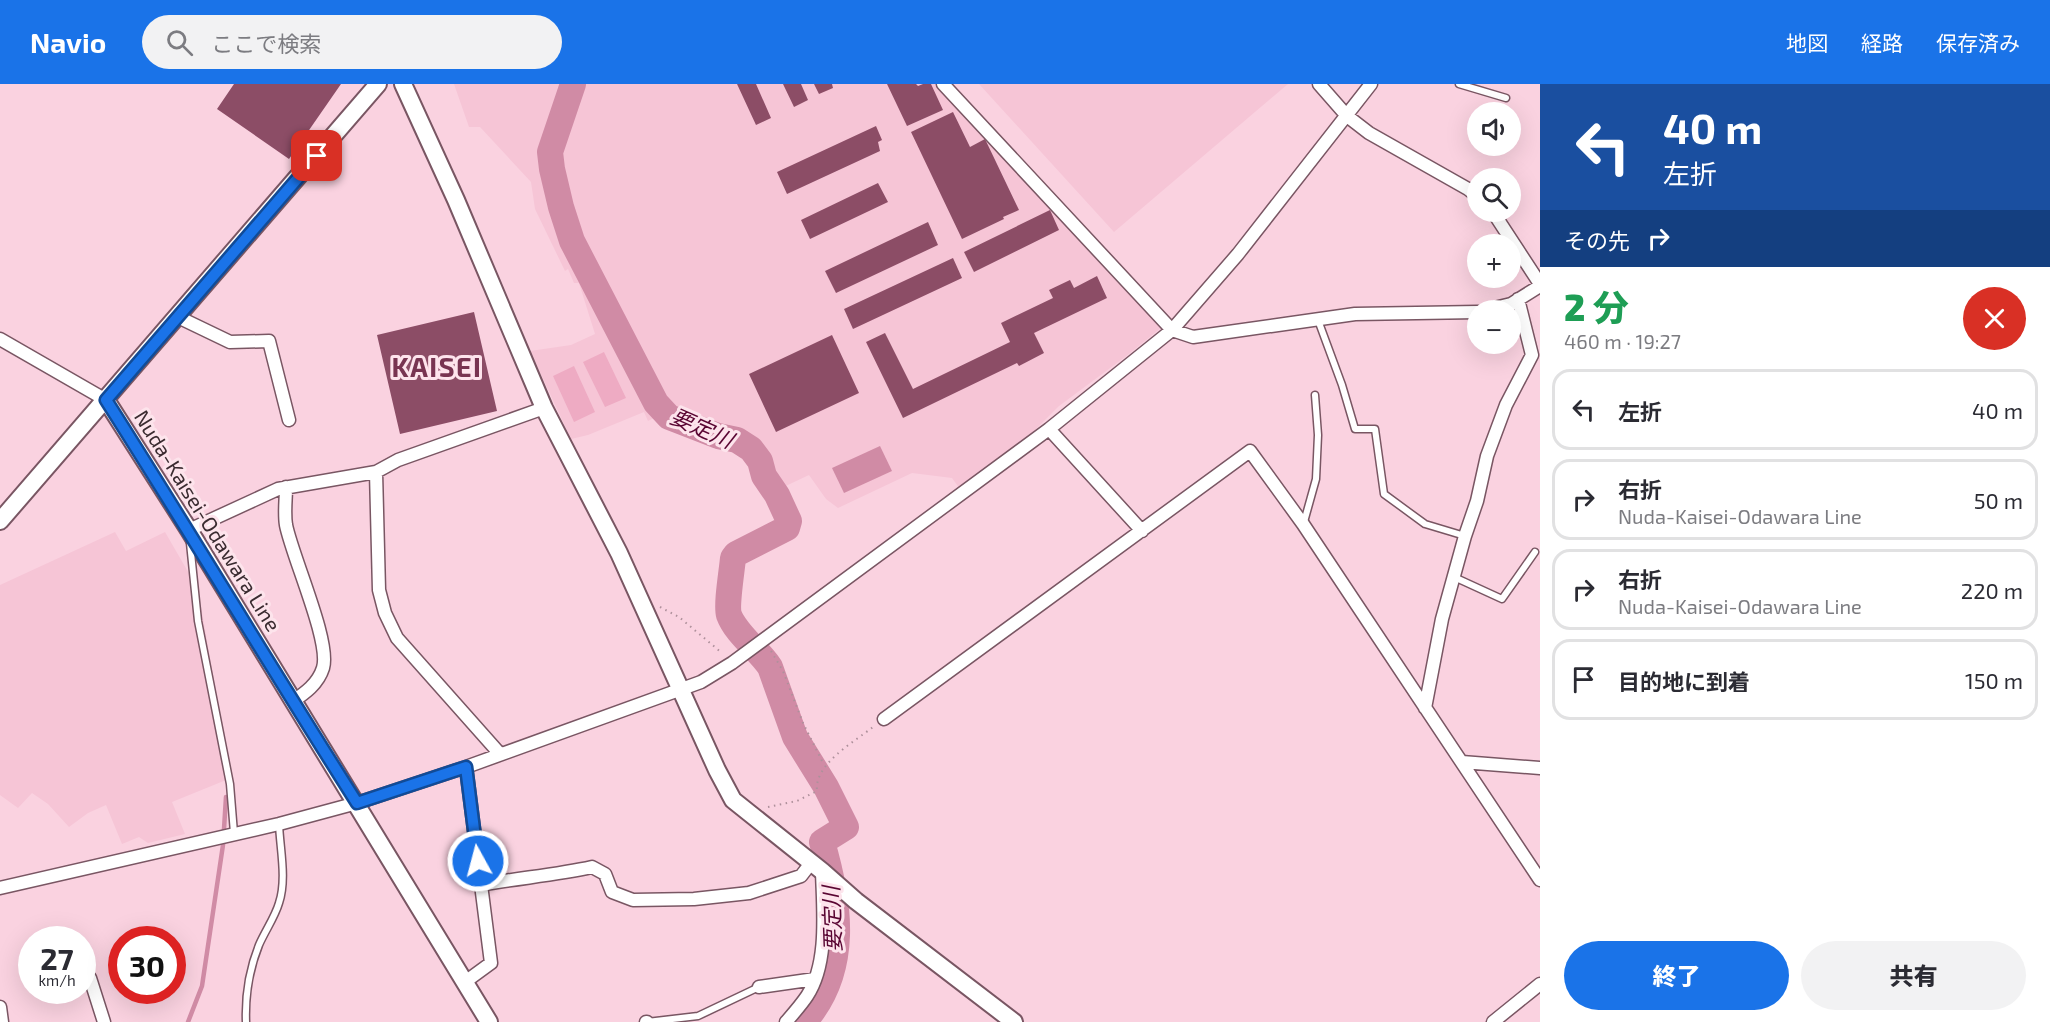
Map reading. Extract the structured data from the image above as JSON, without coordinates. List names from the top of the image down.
{
  "streets": {
    "street": ["Nuda-Kaisei-Odawara Line"]
  },
  "districts": ["KAISEI"],
  "water": ["要定川"],
  "page": {
    "header": "Navio",
    "search": "ここで検索",
    "nav": ["地図", "経路", "保存済み"],
    "turn": ["40 m", "左折"],
    "map_buttons": ["+", "−"],
    "then": "その先",
    "heading": ["2 分", "460 m · 19:27"],
    "list": [
      {
        "name": "左折",
        "value": "40 m"
      },
      {
        "name": "右折",
        "note": "Nuda-Kaisei-Odawara Line",
        "value": "50 m"
      },
      {
        "name": "右折",
        "note": "Nuda-Kaisei-Odawara Line",
        "value": "220 m"
      },
      {
        "name": "目的地に到着",
        "value": "150 m"
      }
    ],
    "speed": "27 km/h",
    "limit": "30",
    "buttons": ["終了", "共有"]
  }
}
